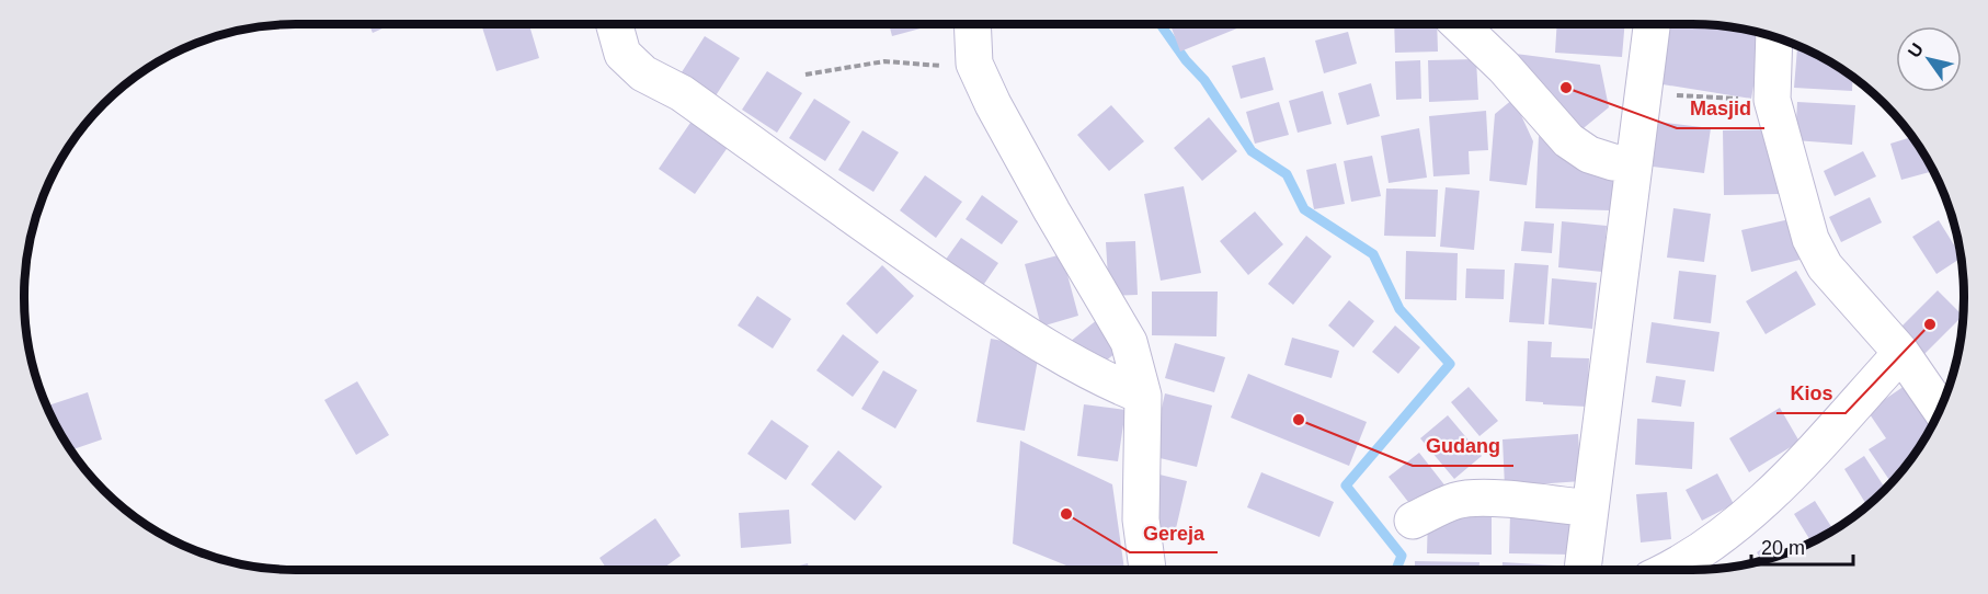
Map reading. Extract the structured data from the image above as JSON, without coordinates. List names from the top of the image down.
{
  "places": [
    "Masjid",
    "Kios",
    "Gudang",
    "Gereja"
  ],
  "scale_bar": "20 m",
  "north": "top left"
}
